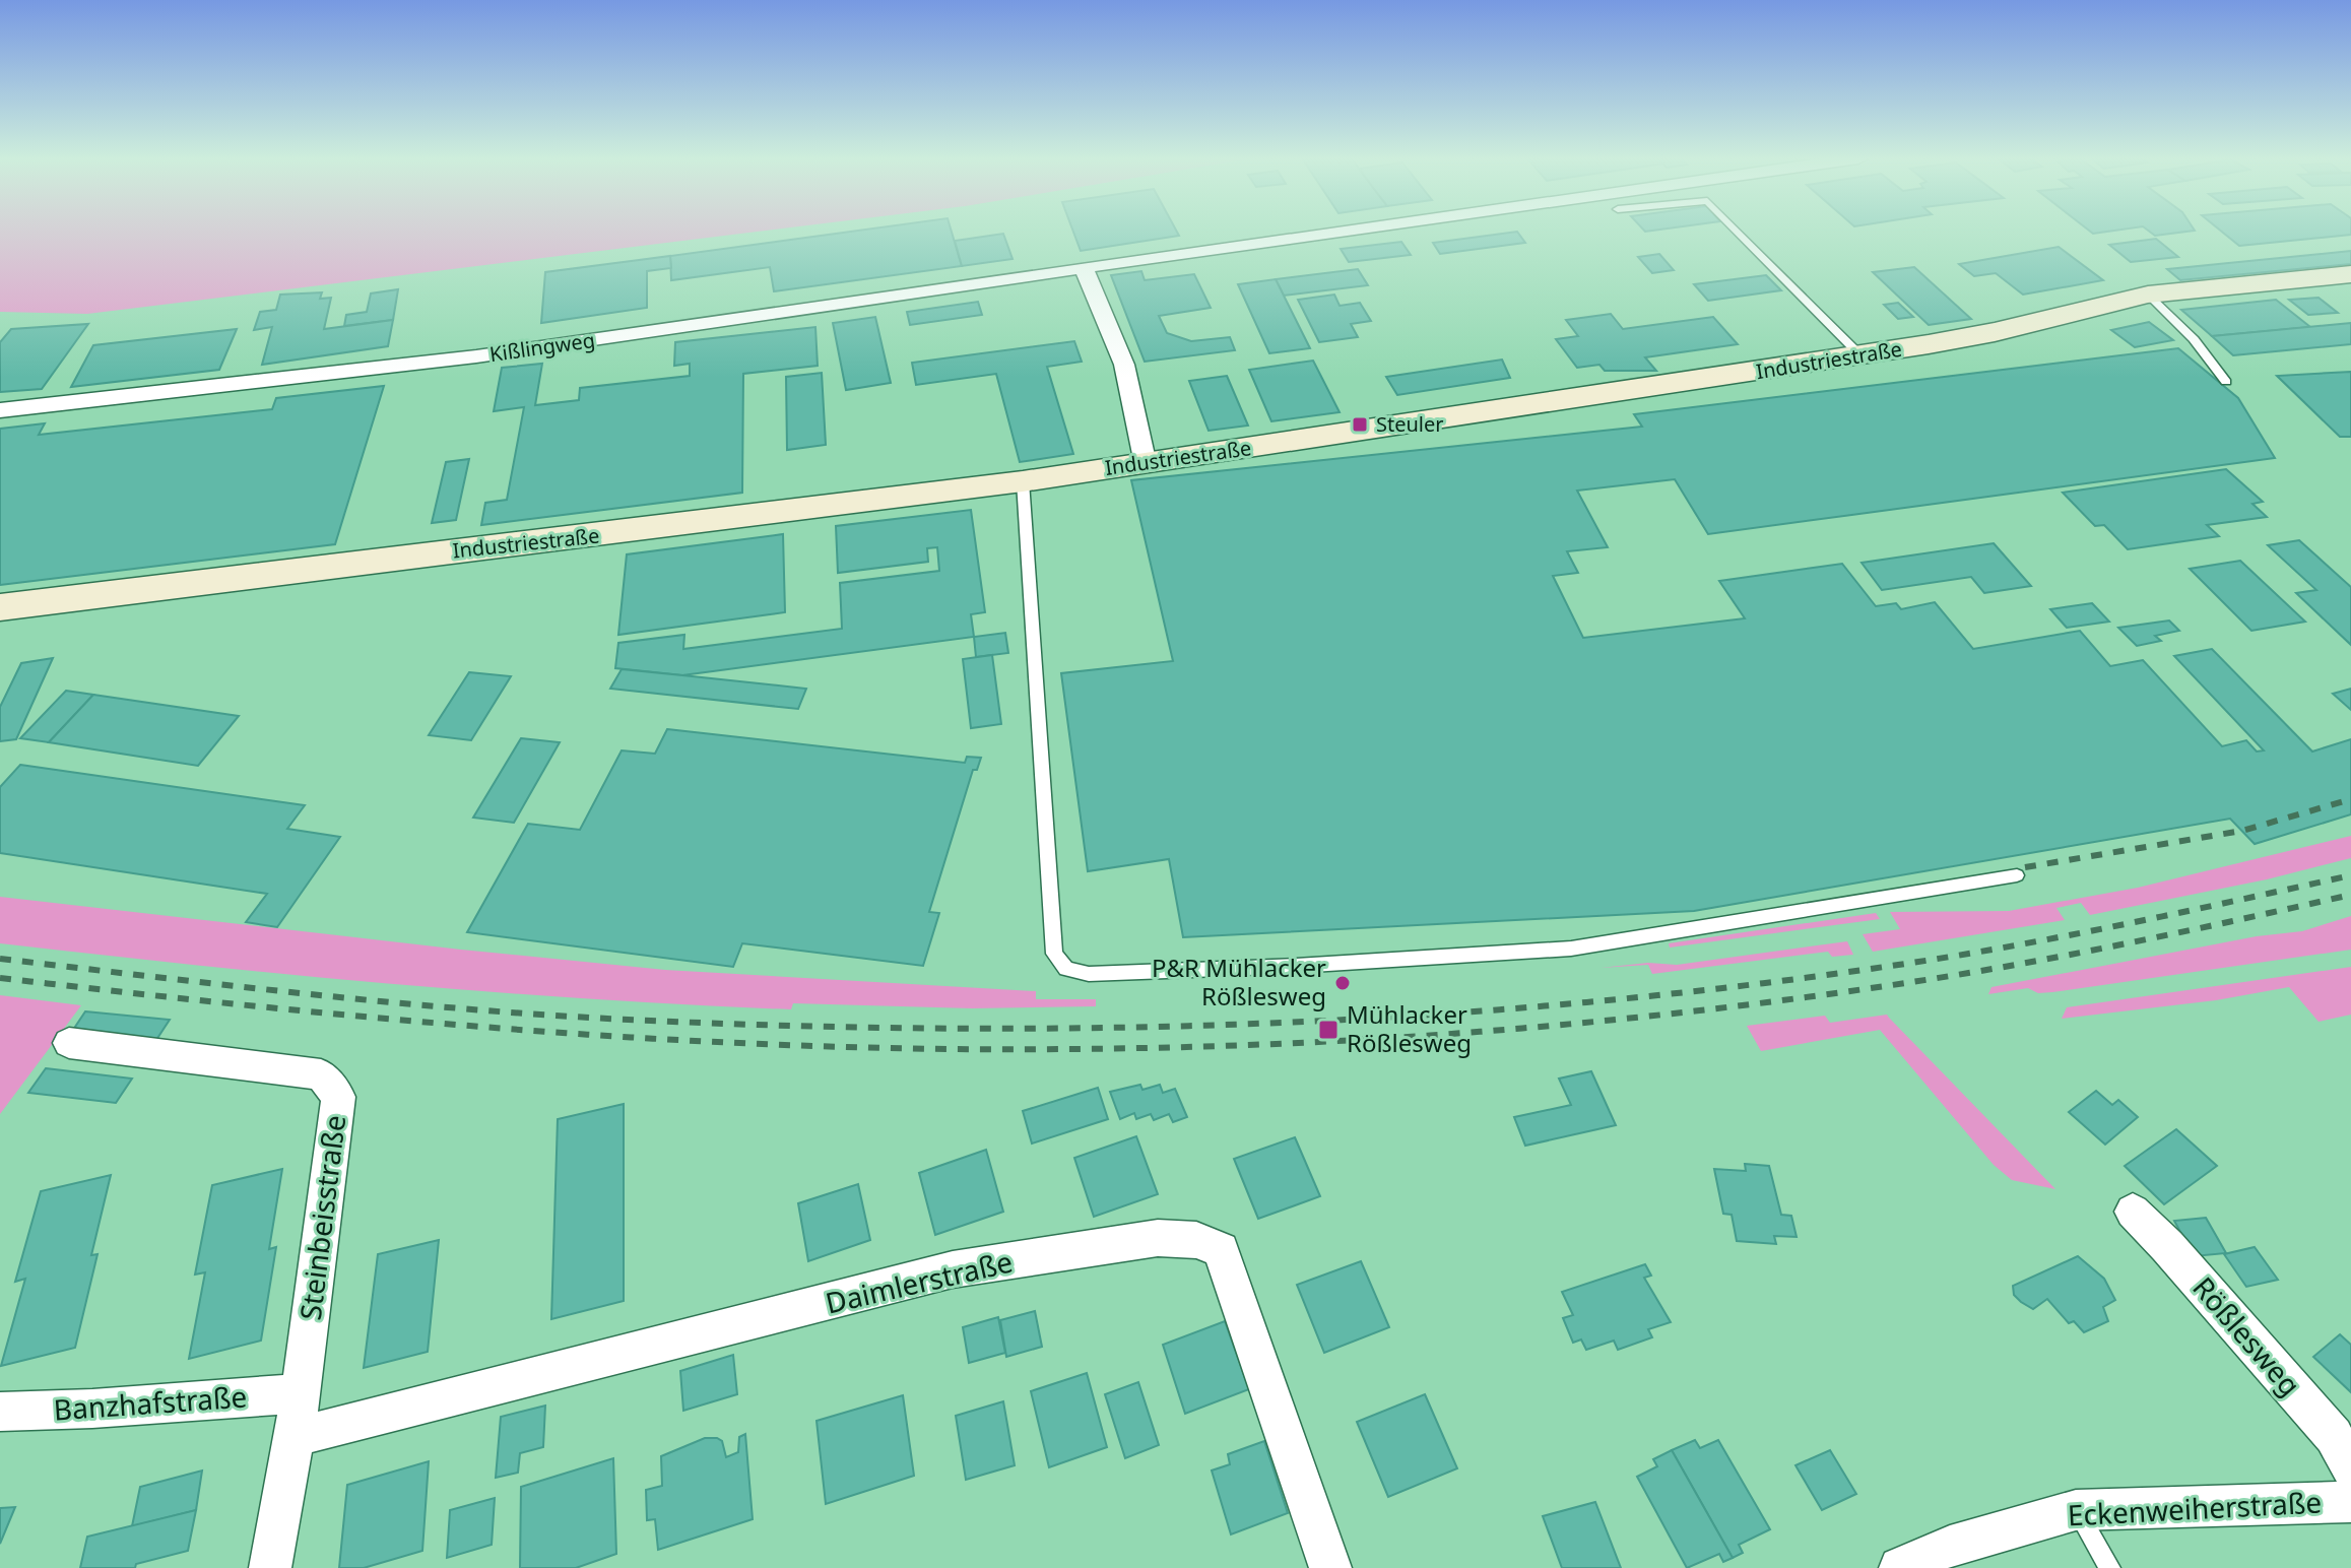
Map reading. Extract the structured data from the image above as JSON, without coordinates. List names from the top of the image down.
{
  "streets": {
    "street": [
      "Kißlingweg",
      "Industriestraße",
      "Steinbeisstraße",
      "Daimlerstraße",
      "Rößlesweg",
      "Banzhafstraße",
      "Eckenweiherstraße"
    ]
  },
  "crossings": [
    ["Steinbeisstraße", "Daimlerstraße"],
    ["Steinbeisstraße", "Banzhafstraße"]
  ],
  "places": {
    "transit": ["Steuler", "Mühlacker Rößlesweg"],
    "other": ["P&R Mühlacker Rößlesweg"]
  }
}
